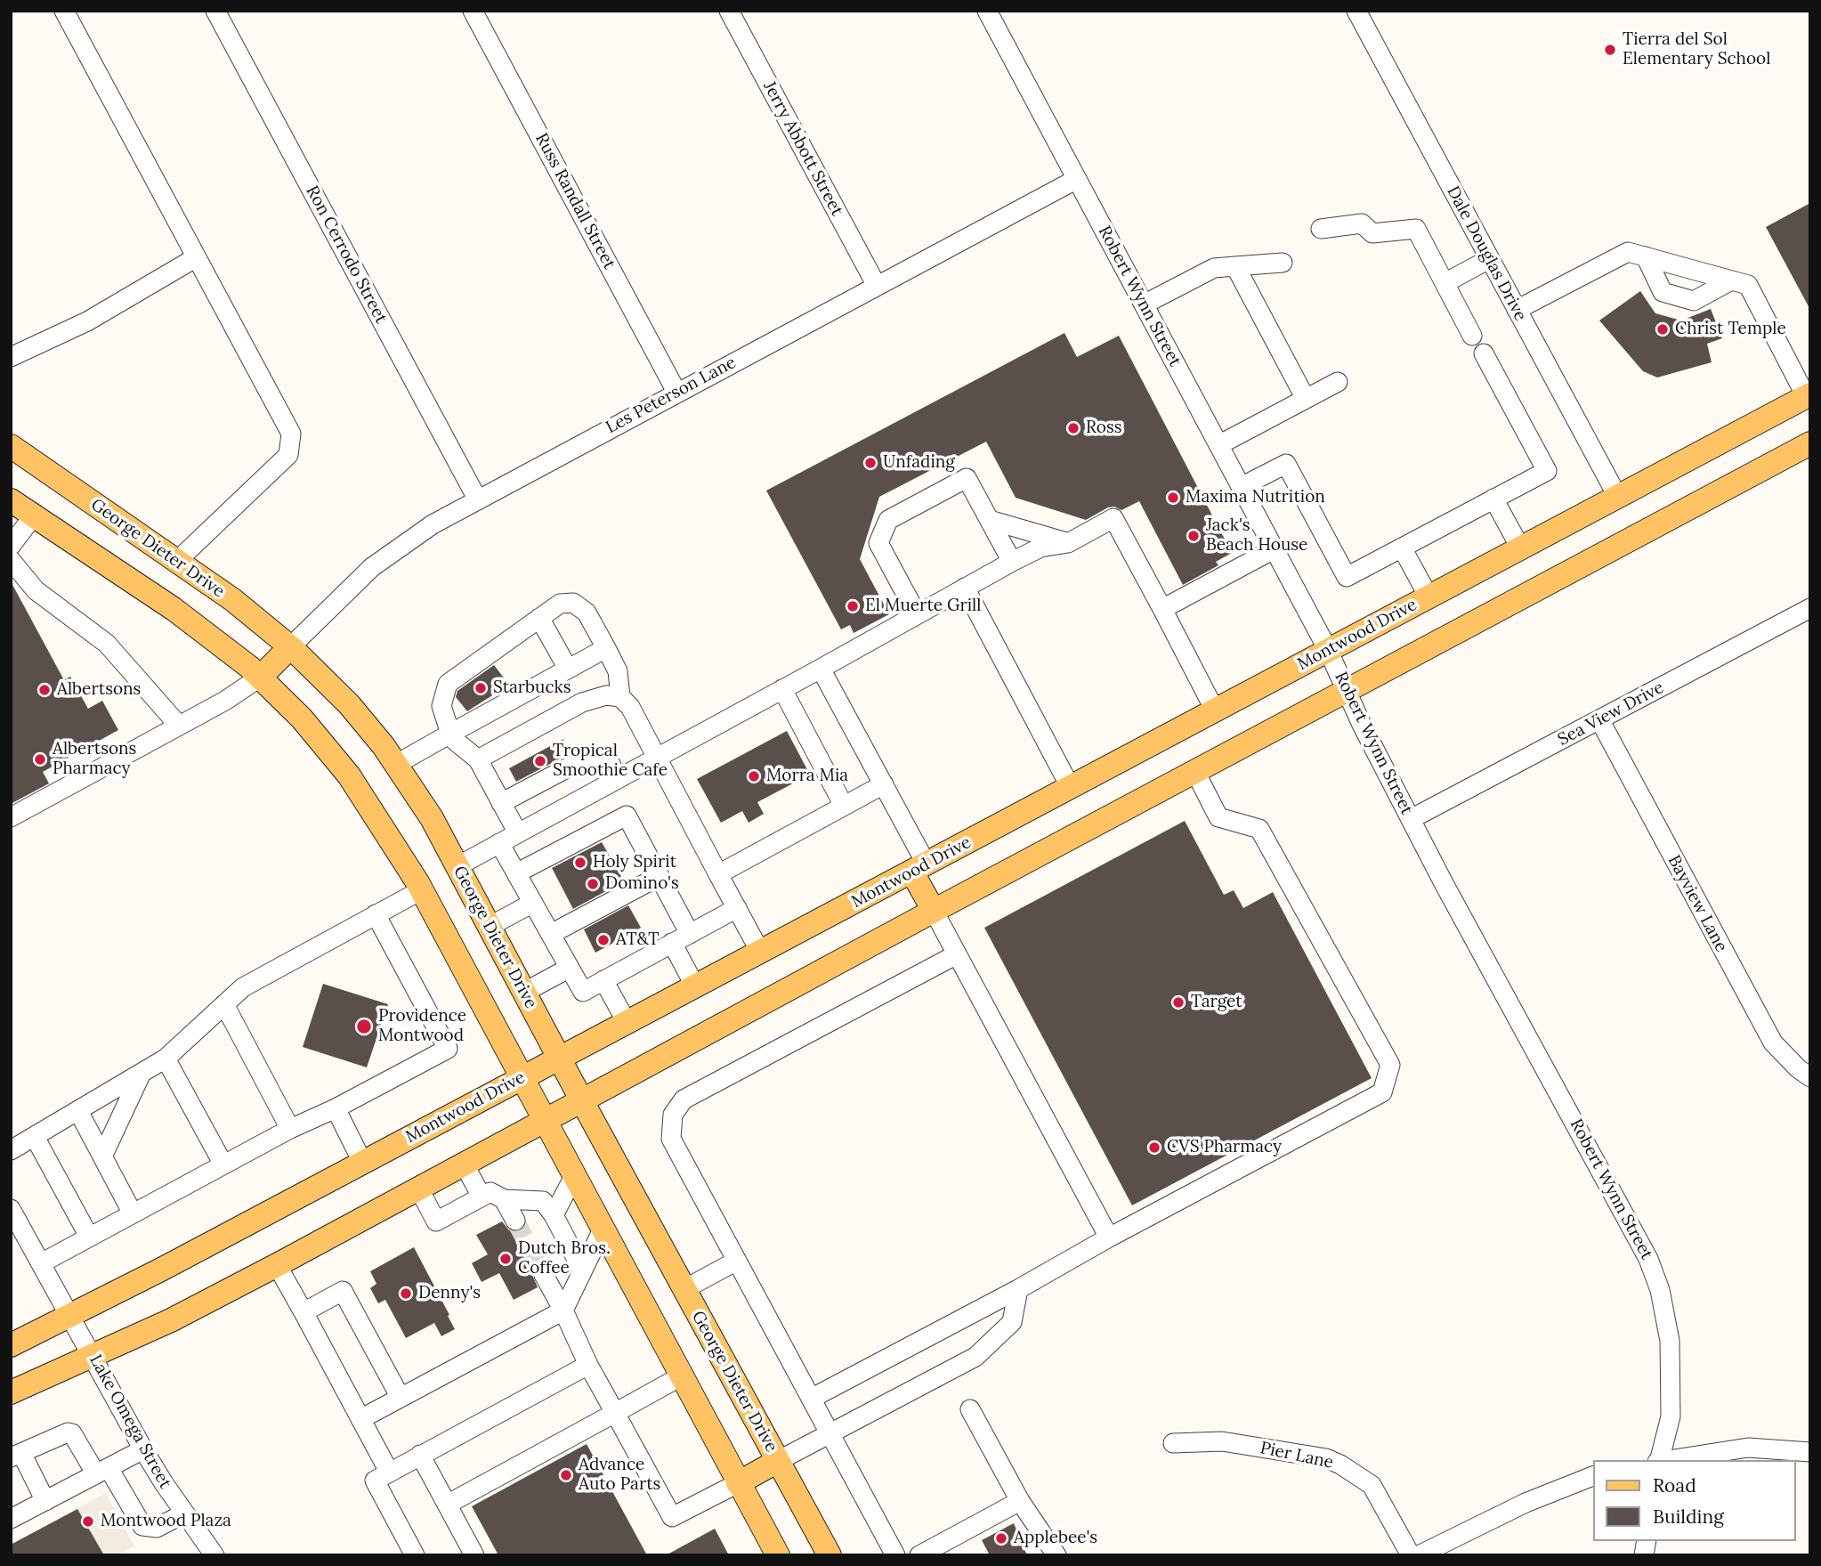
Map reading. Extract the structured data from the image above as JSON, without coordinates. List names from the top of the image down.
{
  "streets": {
    "main road": ["George Dieter Drive", "Montwood Drive"],
    "street": [
      "Jerry Abbott Street",
      "Russ Randall Street",
      "Dale Douglas Drive",
      "Ron Cerrodo Street",
      "Robert Wynn Street",
      "Les Peterson Lane",
      "Sea View Drive",
      "Bayview Lane",
      "Lake Omega Street",
      "Pier Lane"
    ]
  },
  "crossings": [
    ["Jerry Abbott Street", "Les Peterson Lane"],
    ["Russ Randall Street", "Les Peterson Lane"],
    ["Dale Douglas Drive", "Montwood Drive"],
    ["Ron Cerrodo Street", "Les Peterson Lane"],
    ["Robert Wynn Street", "Les Peterson Lane"],
    ["Robert Wynn Street", "Montwood Drive"],
    ["Robert Wynn Street", "Sea View Drive"],
    ["Les Peterson Lane", "George Dieter Drive"],
    ["George Dieter Drive", "Montwood Drive"],
    ["Montwood Drive", "Lake Omega Street"],
    ["Sea View Drive", "Bayview Lane"]
  ],
  "places": [
    "Tierra del Sol Elementary School",
    "Christ Temple",
    "Ross",
    "Unfading",
    "Maxima Nutrition",
    "Jack's Beach House",
    "El Muerte Grill",
    "Starbucks",
    "Albertsons",
    "Albertsons Pharmacy",
    "Tropical Smoothie Cafe",
    "Morra Mia",
    "Holy Spirit",
    "Domino's",
    "AT&T",
    "Target",
    "Providence Montwood",
    "CVS Pharmacy",
    "Dutch Bros. Coffee",
    "Denny's",
    "Advance Auto Parts",
    "Montwood Plaza",
    "Applebee's"
  ],
  "legend": ["Road", "Building"]
}
